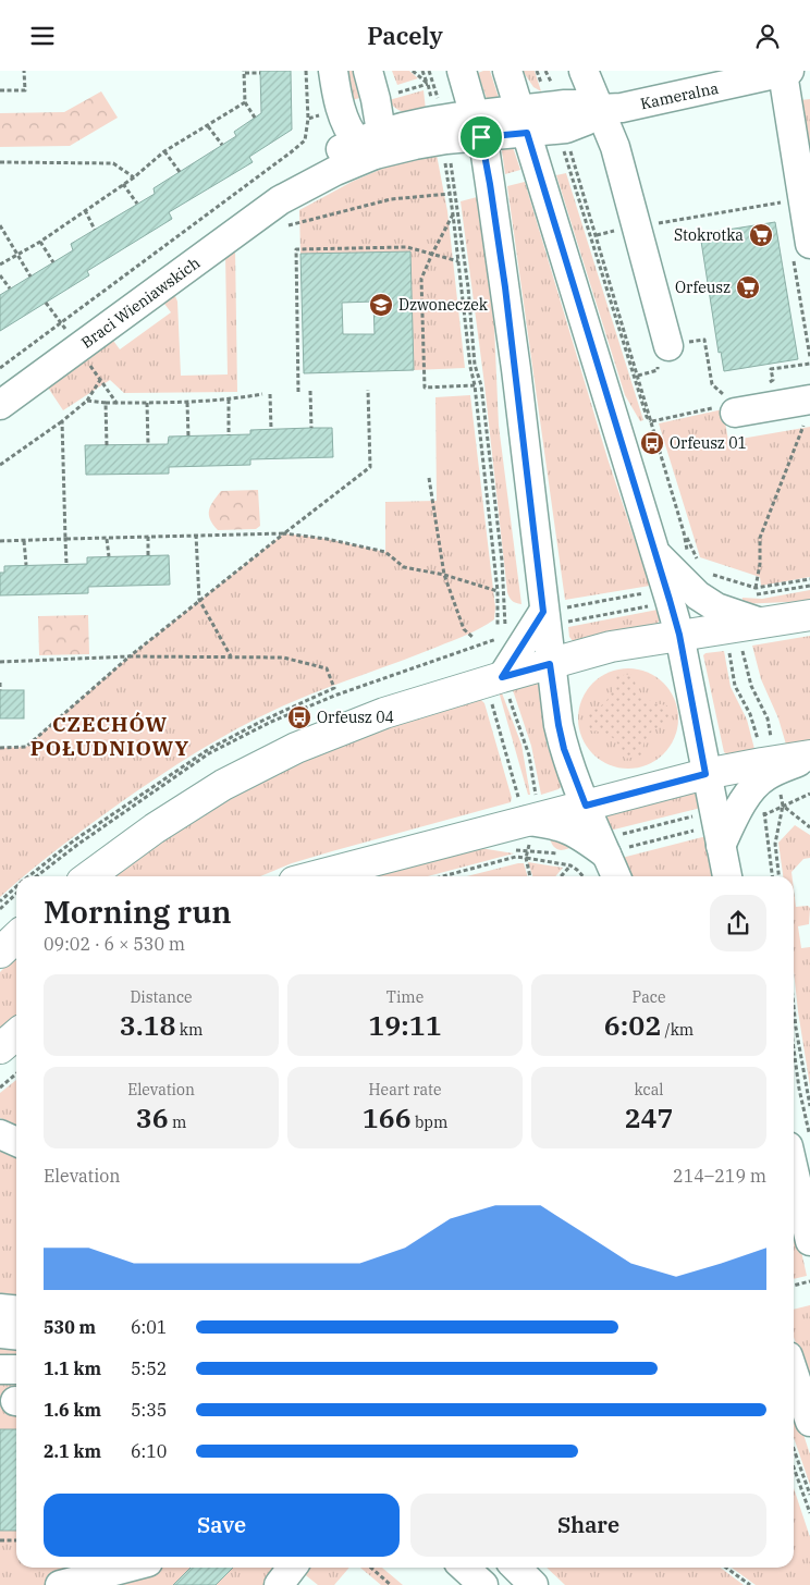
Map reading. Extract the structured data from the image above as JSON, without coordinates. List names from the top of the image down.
{
  "streets": {
    "street": ["Kameralna", "Braci Wieniawskich"]
  },
  "crossings": [
    ["Kameralna", "Braci Wieniawskich"]
  ],
  "districts": ["CZECHÓW POŁUDNIOWY"],
  "places": {
    "supermarket": ["Stokrotka", "Orfeusz"],
    "school or university": ["Dzwoneczek"],
    "bus stop": ["Orfeusz 01", "Orfeusz 04"]
  },
  "page": {
    "header": "Pacely",
    "heading": ["Morning run", "09:02 · 6 × 530 m"],
    "stats": [
      ["Distance", "3.18 km"],
      ["Time", "19:11"],
      ["Pace", "6:02 /km"],
      ["Elevation", "36 m"],
      ["Heart rate", "166 bpm"],
      ["kcal", "247"]
    ],
    "chart": ["Elevation", "214–219 m"],
    "list": [
      {
        "name": "530 m",
        "note": "6:01"
      },
      {
        "name": "1.1 km",
        "note": "5:52"
      },
      {
        "name": "1.6 km",
        "note": "5:35"
      },
      {
        "name": "2.1 km",
        "note": "6:10"
      }
    ],
    "buttons": ["Save", "Share"]
  }
}
